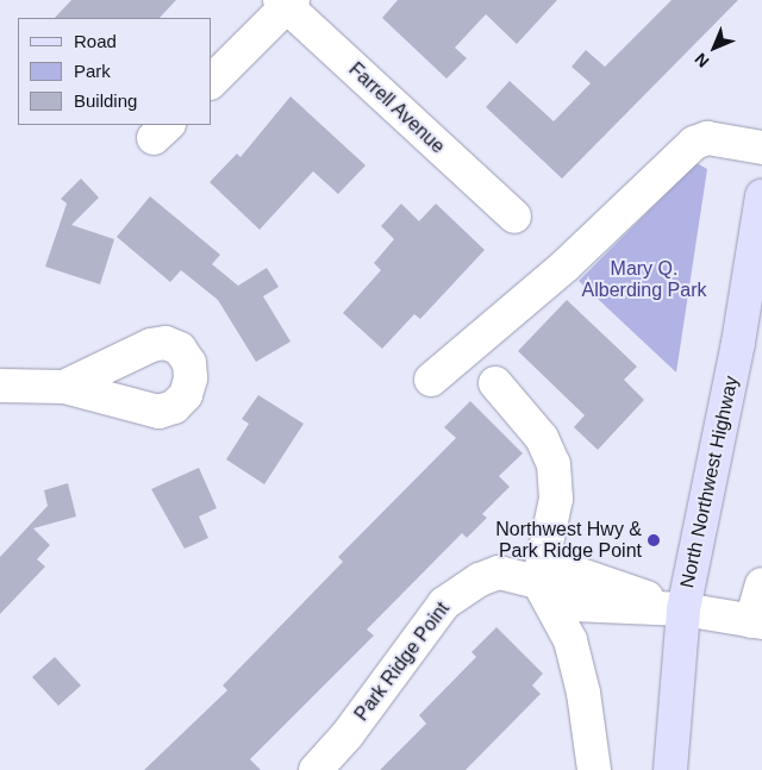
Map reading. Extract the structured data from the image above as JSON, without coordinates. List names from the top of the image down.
{
  "streets": {
    "main road": ["North Northwest Highway"],
    "street": ["Farrell Avenue", "Park Ridge Point"]
  },
  "crossings": [
    ["North Northwest Highway", "Park Ridge Point"]
  ],
  "parks": ["Mary Q. Alberding Park"],
  "places": ["Northwest Hwy & Park Ridge Point"],
  "legend": ["Road", "Park", "Building"],
  "north": "bottom left"
}
